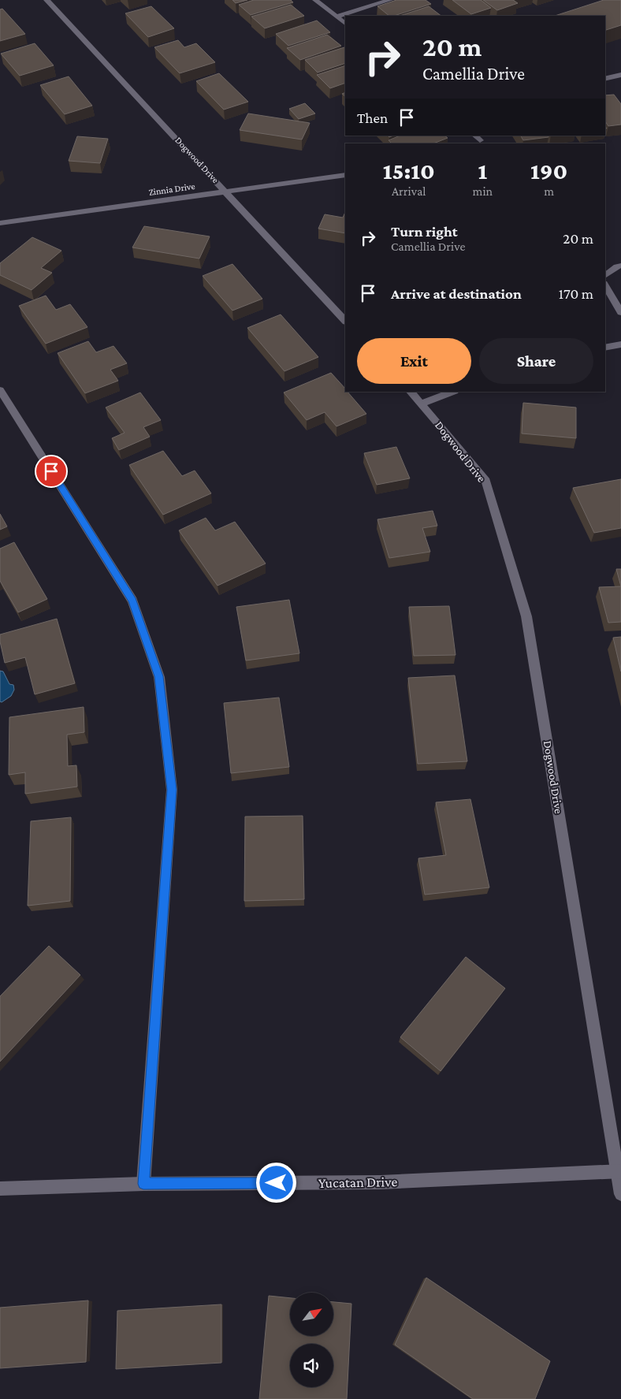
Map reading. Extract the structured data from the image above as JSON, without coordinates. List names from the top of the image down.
{
  "streets": {
    "street": ["Dogwood Drive", "Zinnia Drive", "Yucatan Drive"]
  },
  "crossings": [
    ["Dogwood Drive", "Zinnia Drive"],
    ["Dogwood Drive", "Yucatan Drive"]
  ],
  "north": "top right",
  "page": {
    "turn": ["20 m", "Camellia Drive"],
    "then": "Then",
    "eta": [
      "15:10",
      "Arrival",
      "1",
      "min",
      "190",
      "m"
    ],
    "list": [
      {
        "name": "Turn right",
        "note": "Camellia Drive",
        "value": "20 m"
      },
      {
        "name": "Arrive at destination",
        "value": "170 m"
      }
    ],
    "buttons": ["Exit", "Share"]
  }
}
